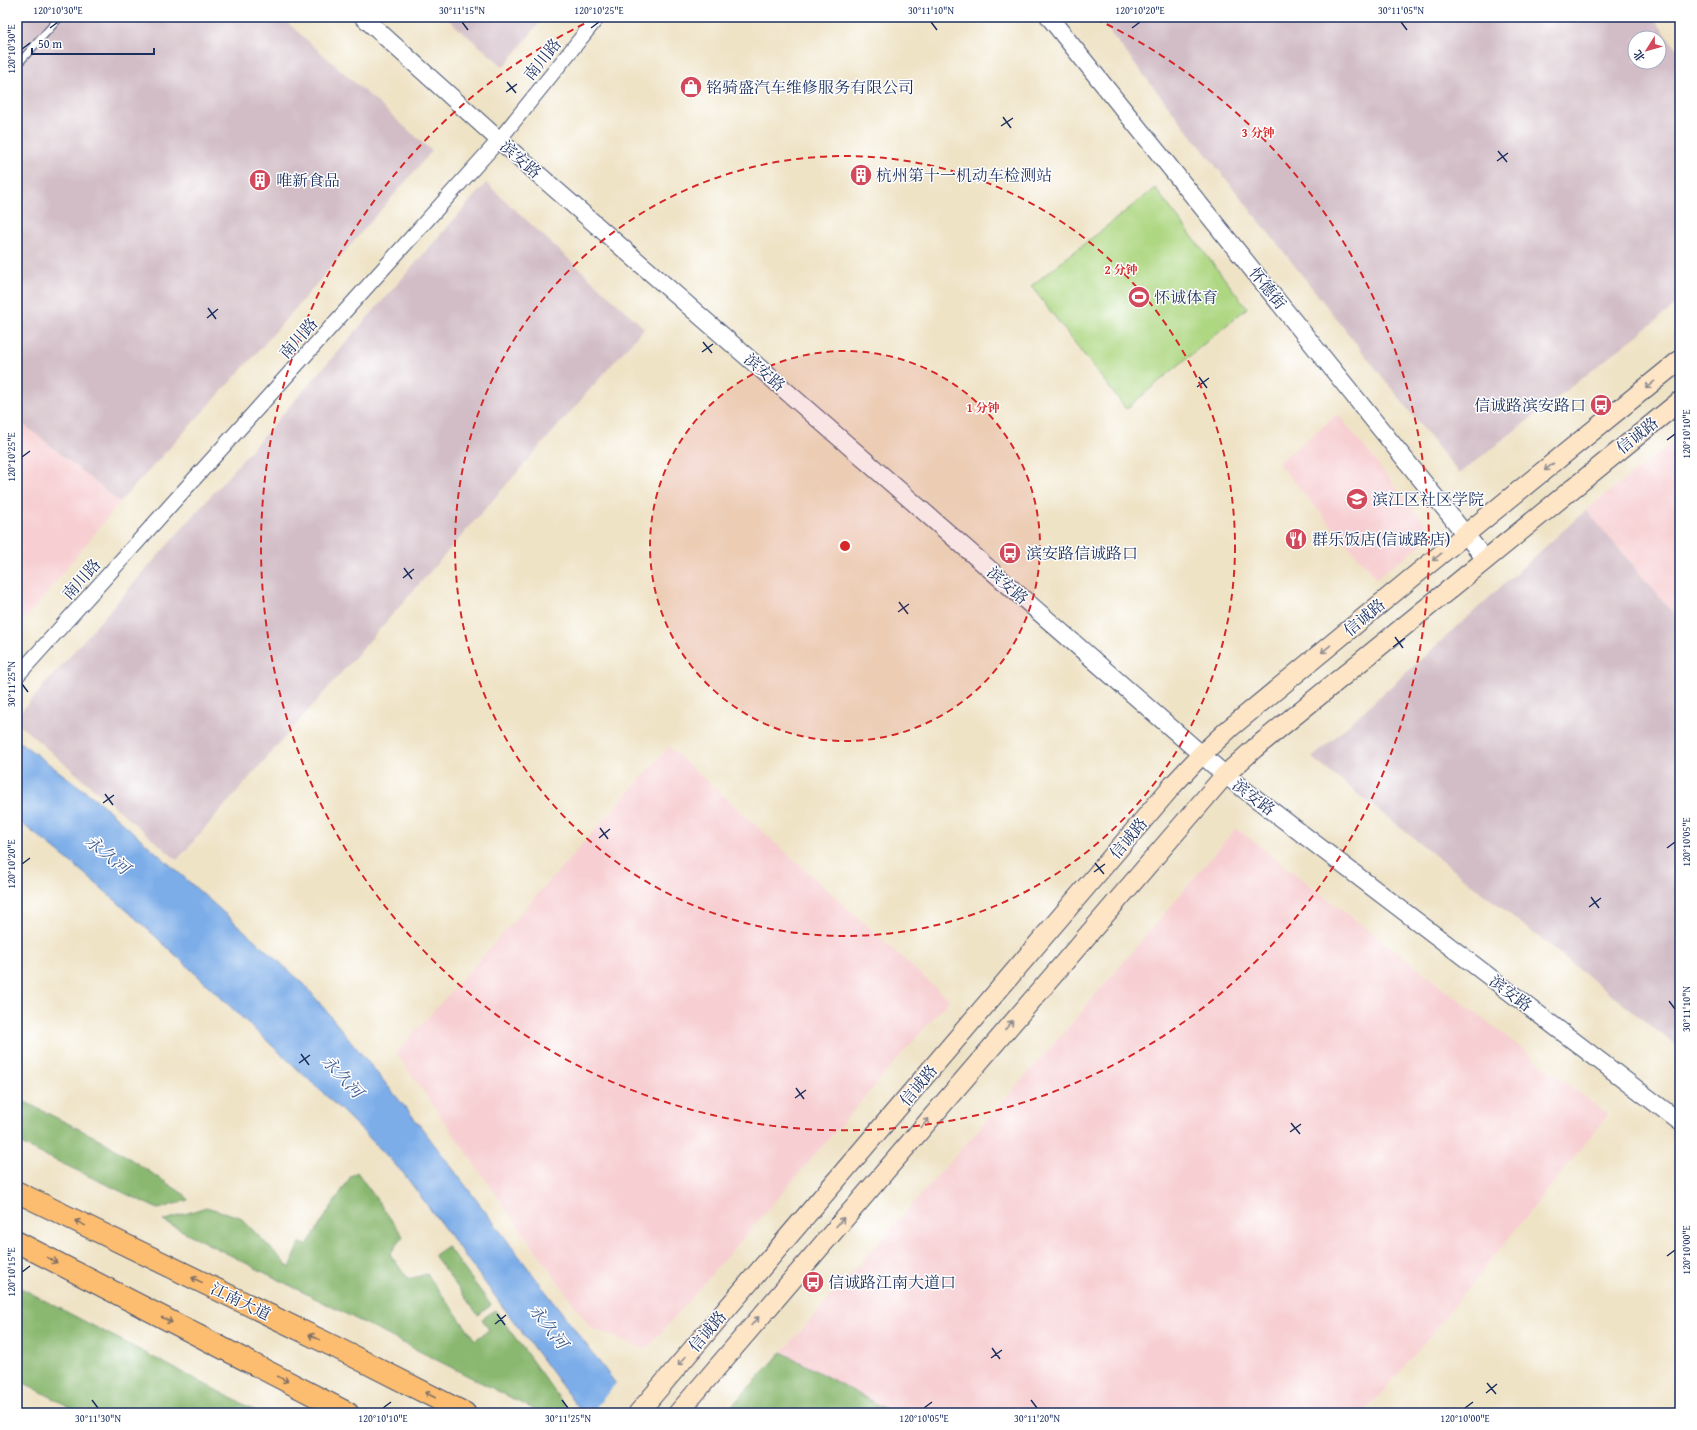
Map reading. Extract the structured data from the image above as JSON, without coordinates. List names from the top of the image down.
{
  "streets": {
    "main road": ["信诚路", "江南大道"],
    "street": ["南川路", "滨安路", "怀德街"]
  },
  "crossings": [
    ["南川路", "滨安路"],
    ["滨安路", "信诚路"],
    ["怀德街", "信诚路"]
  ],
  "water": ["永久河"],
  "places": {
    "shop": ["铭骑盛汽车维修服务有限公司"],
    "building": ["杭州第十一机动车检测站", "唯新食品"],
    "sports": ["怀诚体育"],
    "bus stop": ["信诚路滨安路口", "滨安路信诚路口", "信诚路江南大道口"],
    "school or university": ["滨江区社区学院"],
    "restaurant": ["群乐饭店(信诚路店)"]
  },
  "scale_bar": "50 m",
  "north": "bottom left",
  "coordinates": [
    "120°10'30\"E",
    "30°11'15\"N",
    "120°10'25\"E",
    "30°11'10\"N",
    "120°10'20\"E",
    "30°11'05\"N",
    "120°10'10\"E",
    "30°11'25\"N",
    "120°10'05\"E",
    "120°10'00\"E",
    "120°10'15\"E",
    "30°11'30\"N",
    "30°11'20\"N"
  ],
  "rings": ["3 分钟", "2 分钟", "1 分钟"]
}
